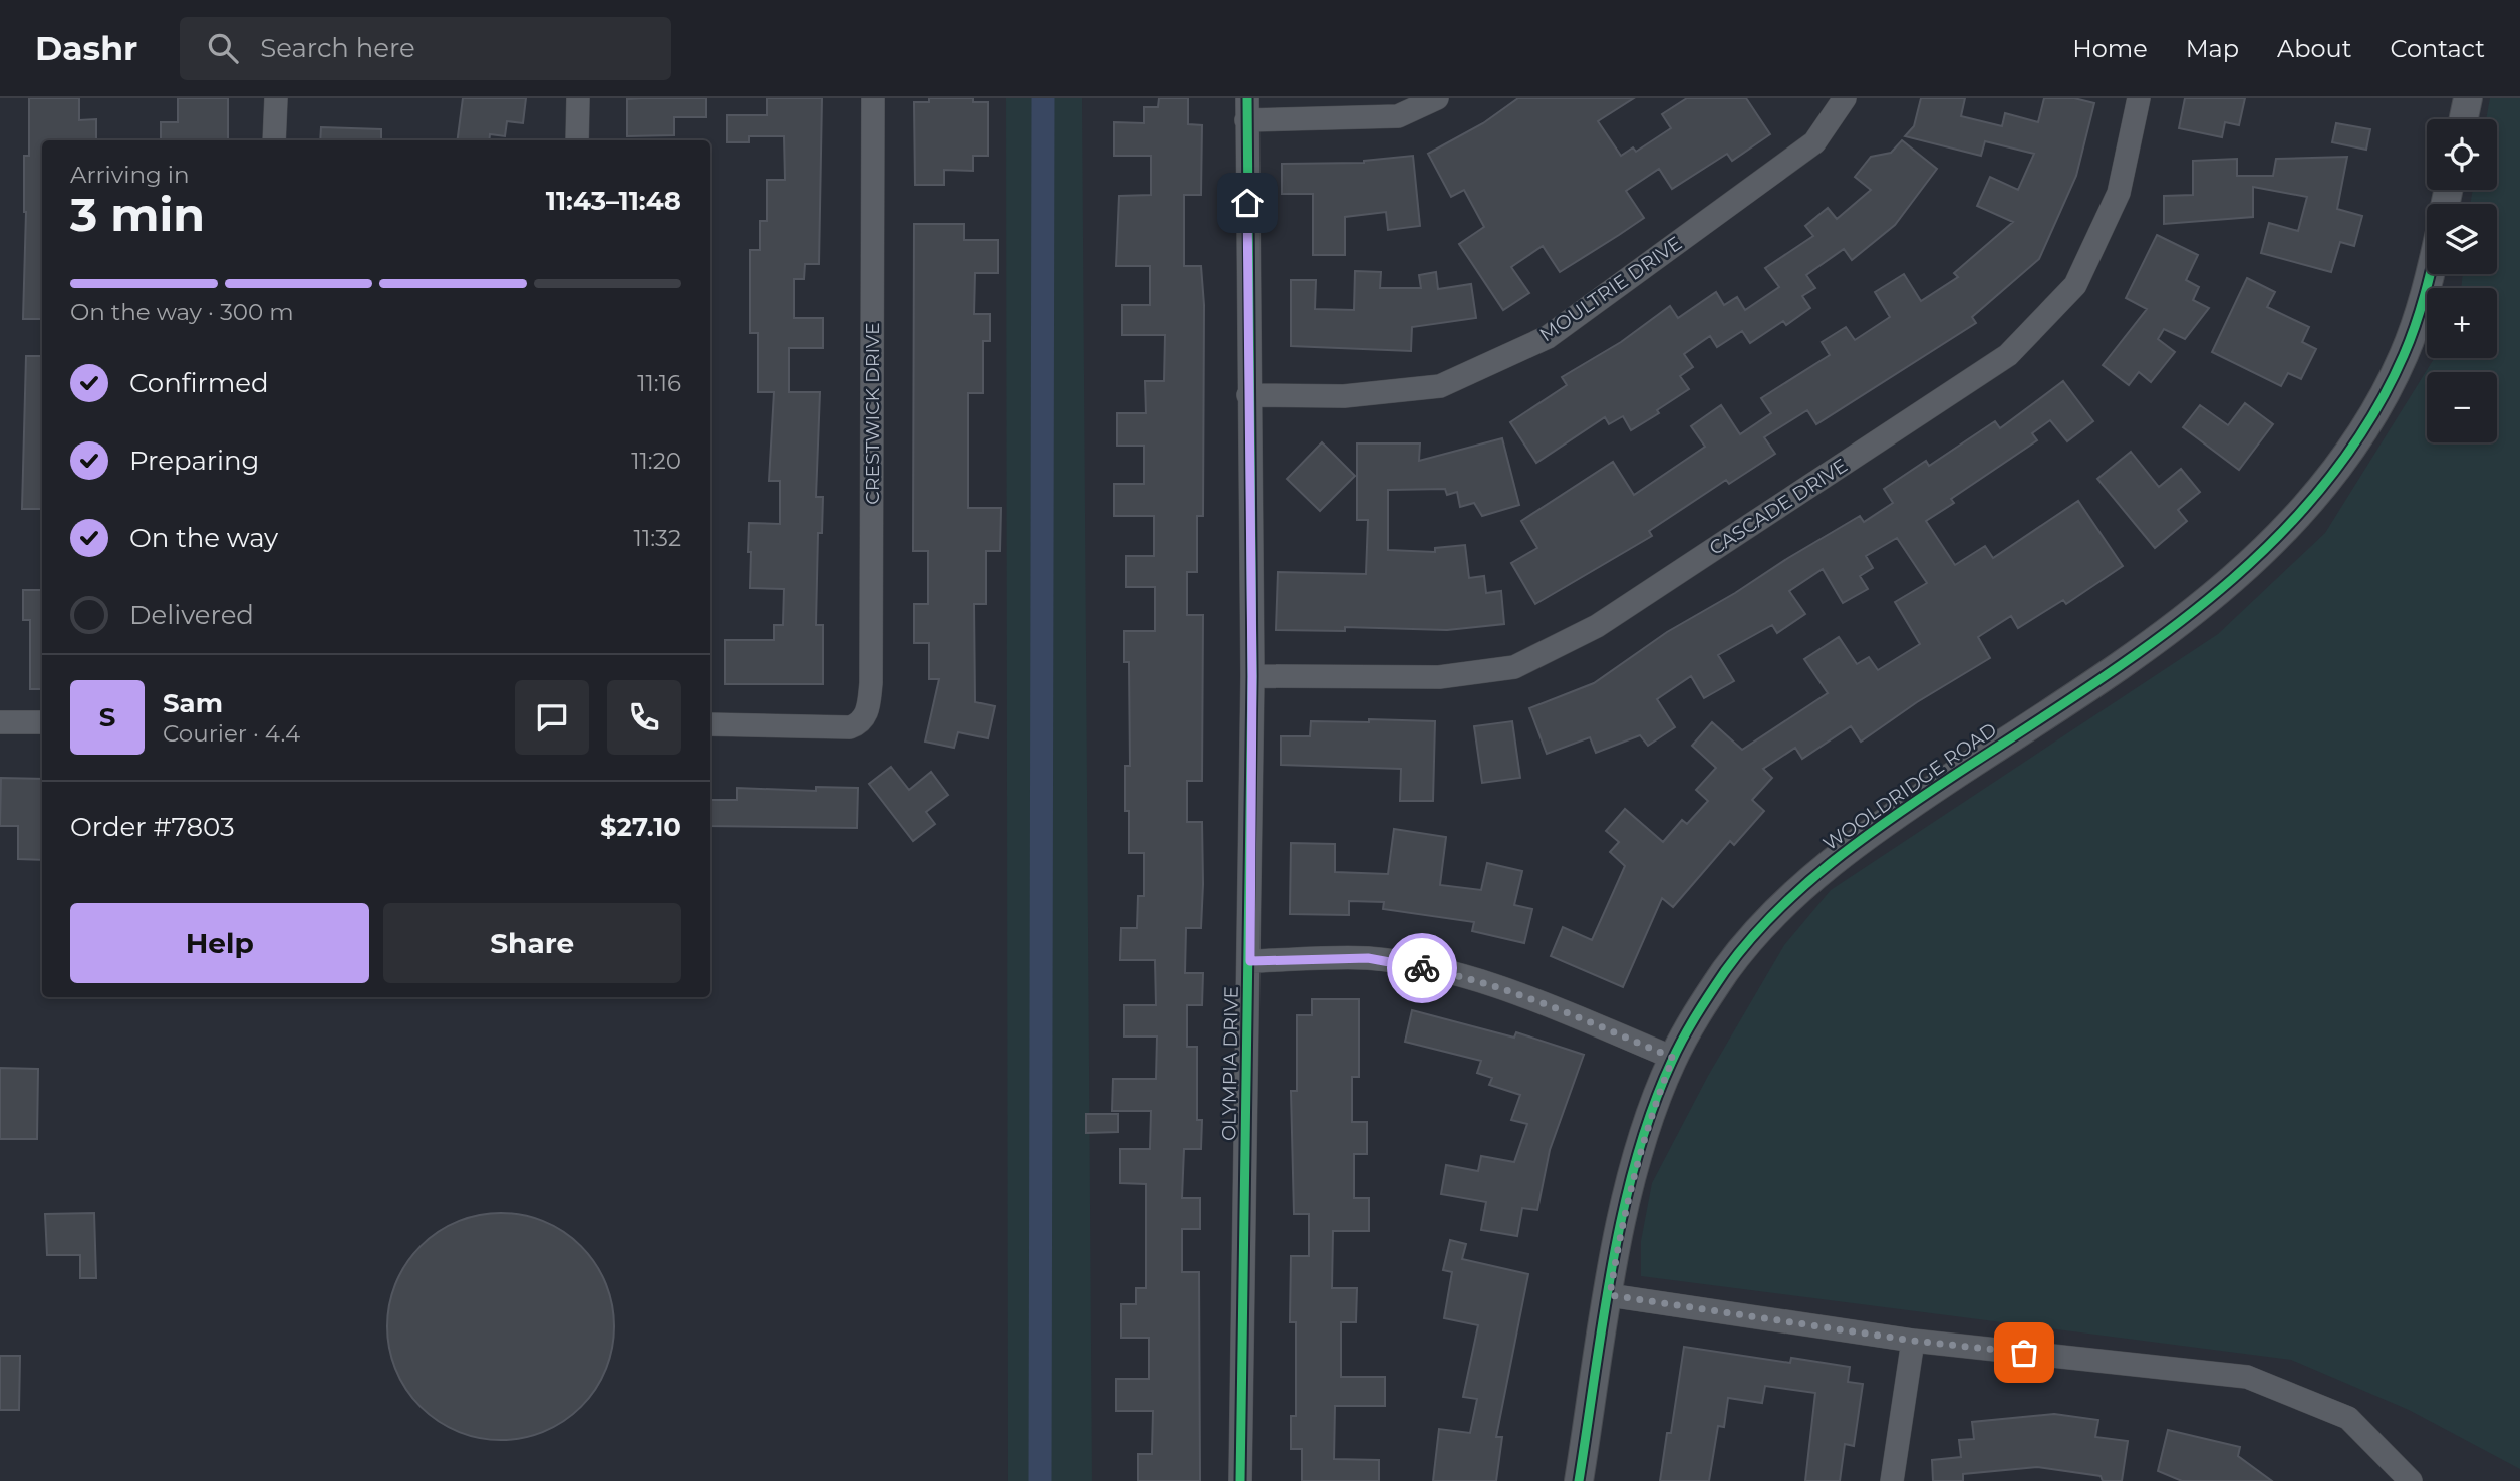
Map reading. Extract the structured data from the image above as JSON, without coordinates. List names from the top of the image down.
{
  "streets": {
    "street": [
      "MOULTRIE DRIVE",
      "CRESTWICK DRIVE",
      "CASCADE DRIVE",
      "WOOLDRIDGE ROAD",
      "OLYMPIA DRIVE"
    ]
  },
  "crossings": [
    ["MOULTRIE DRIVE", "OLYMPIA DRIVE"],
    ["CASCADE DRIVE", "OLYMPIA DRIVE"]
  ],
  "page": {
    "header": "Dashr",
    "search": "Search here",
    "nav": [
      "Home",
      "Map",
      "About",
      "Contact"
    ],
    "map_buttons": ["+", "−"],
    "heading": ["3 min", "Arriving in", "11:43–11:48"],
    "panel": [
      "Sam",
      "Courier · 4.4",
      "Order #7803",
      "$27.10"
    ],
    "bar": "On the way · 300 m",
    "list": [
      ["Confirmed", "11:16"],
      ["Preparing", "11:20"],
      ["On the way", "11:32"],
      "Delivered"
    ],
    "round": "S",
    "buttons": ["Help", "Share"]
  }
}
